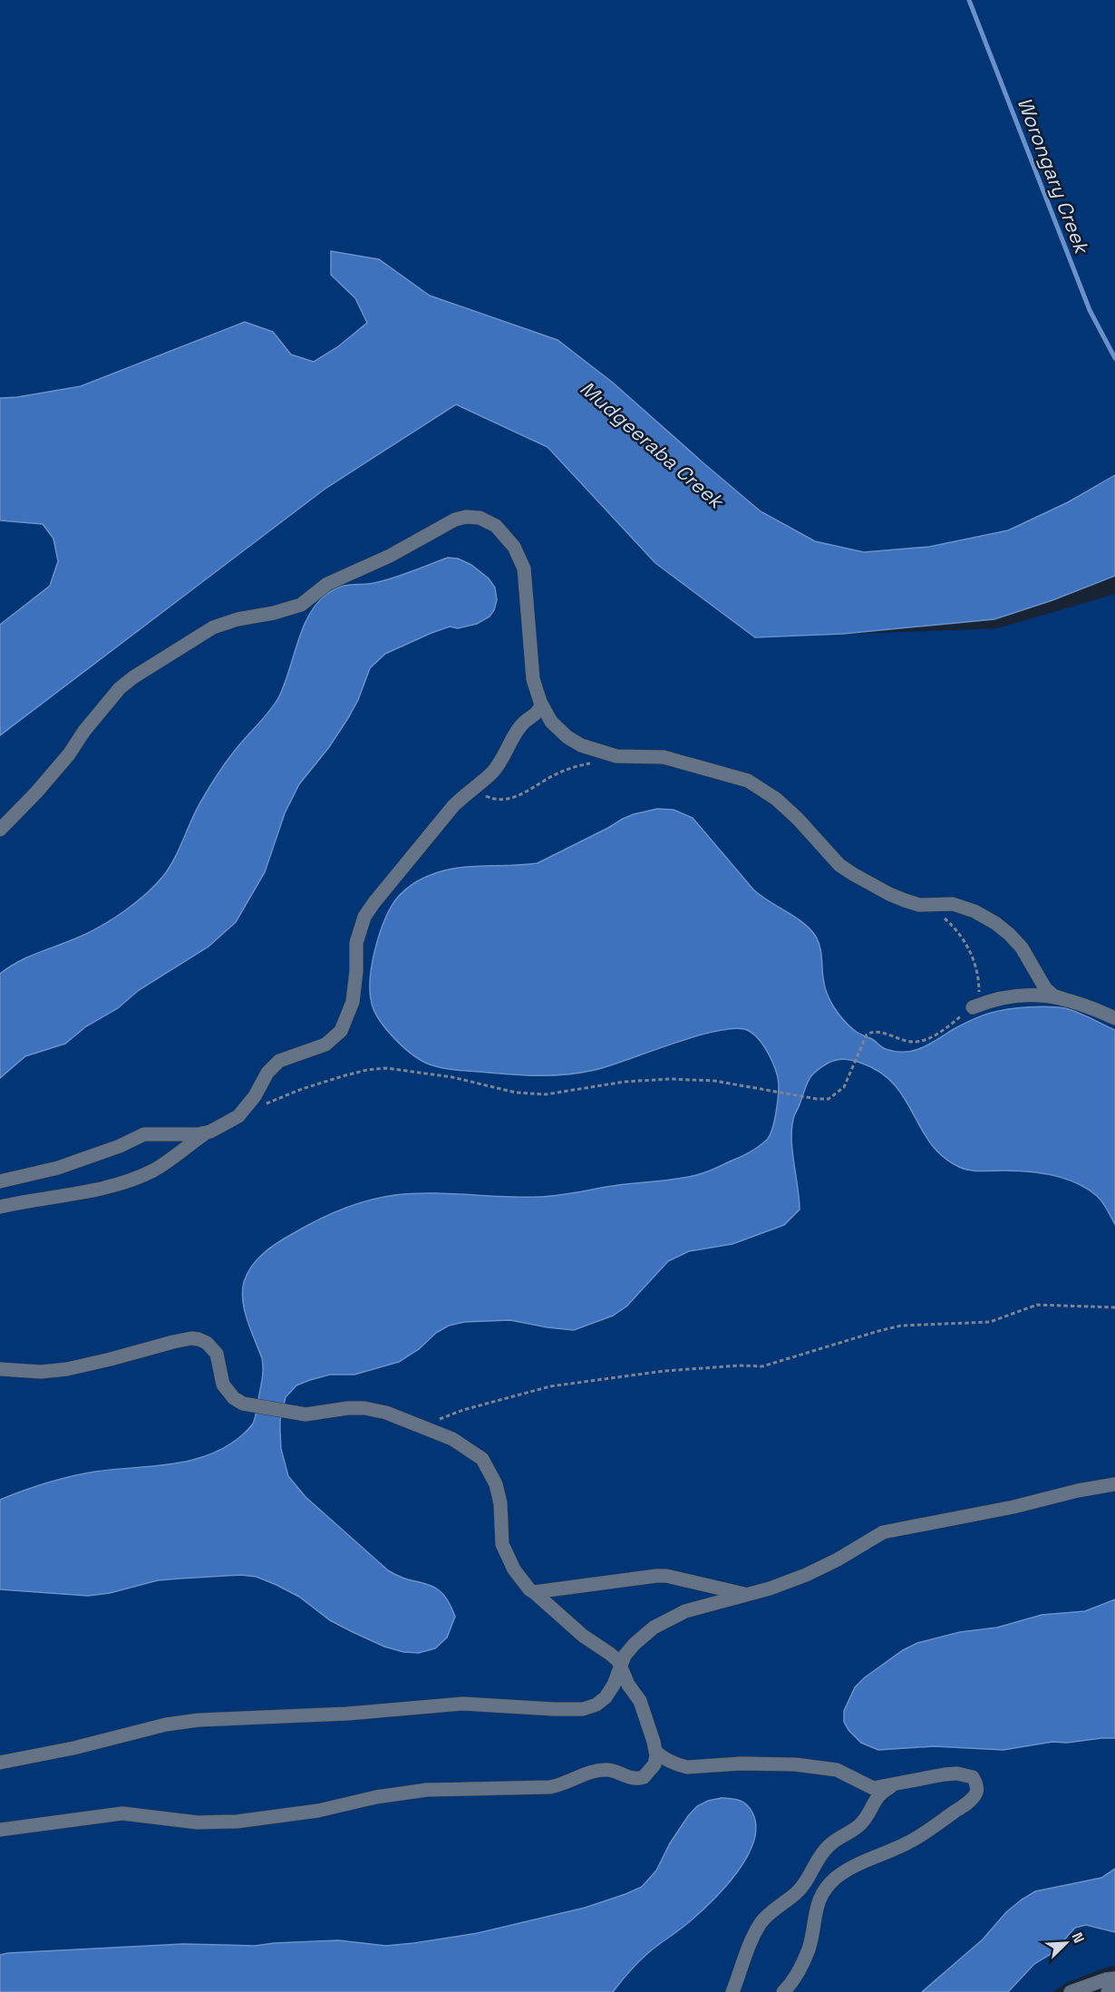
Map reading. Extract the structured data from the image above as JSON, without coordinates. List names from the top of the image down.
{
  "water": ["Worongary Creek", "Mudgeeraba Creek"],
  "north": "top right"
}
